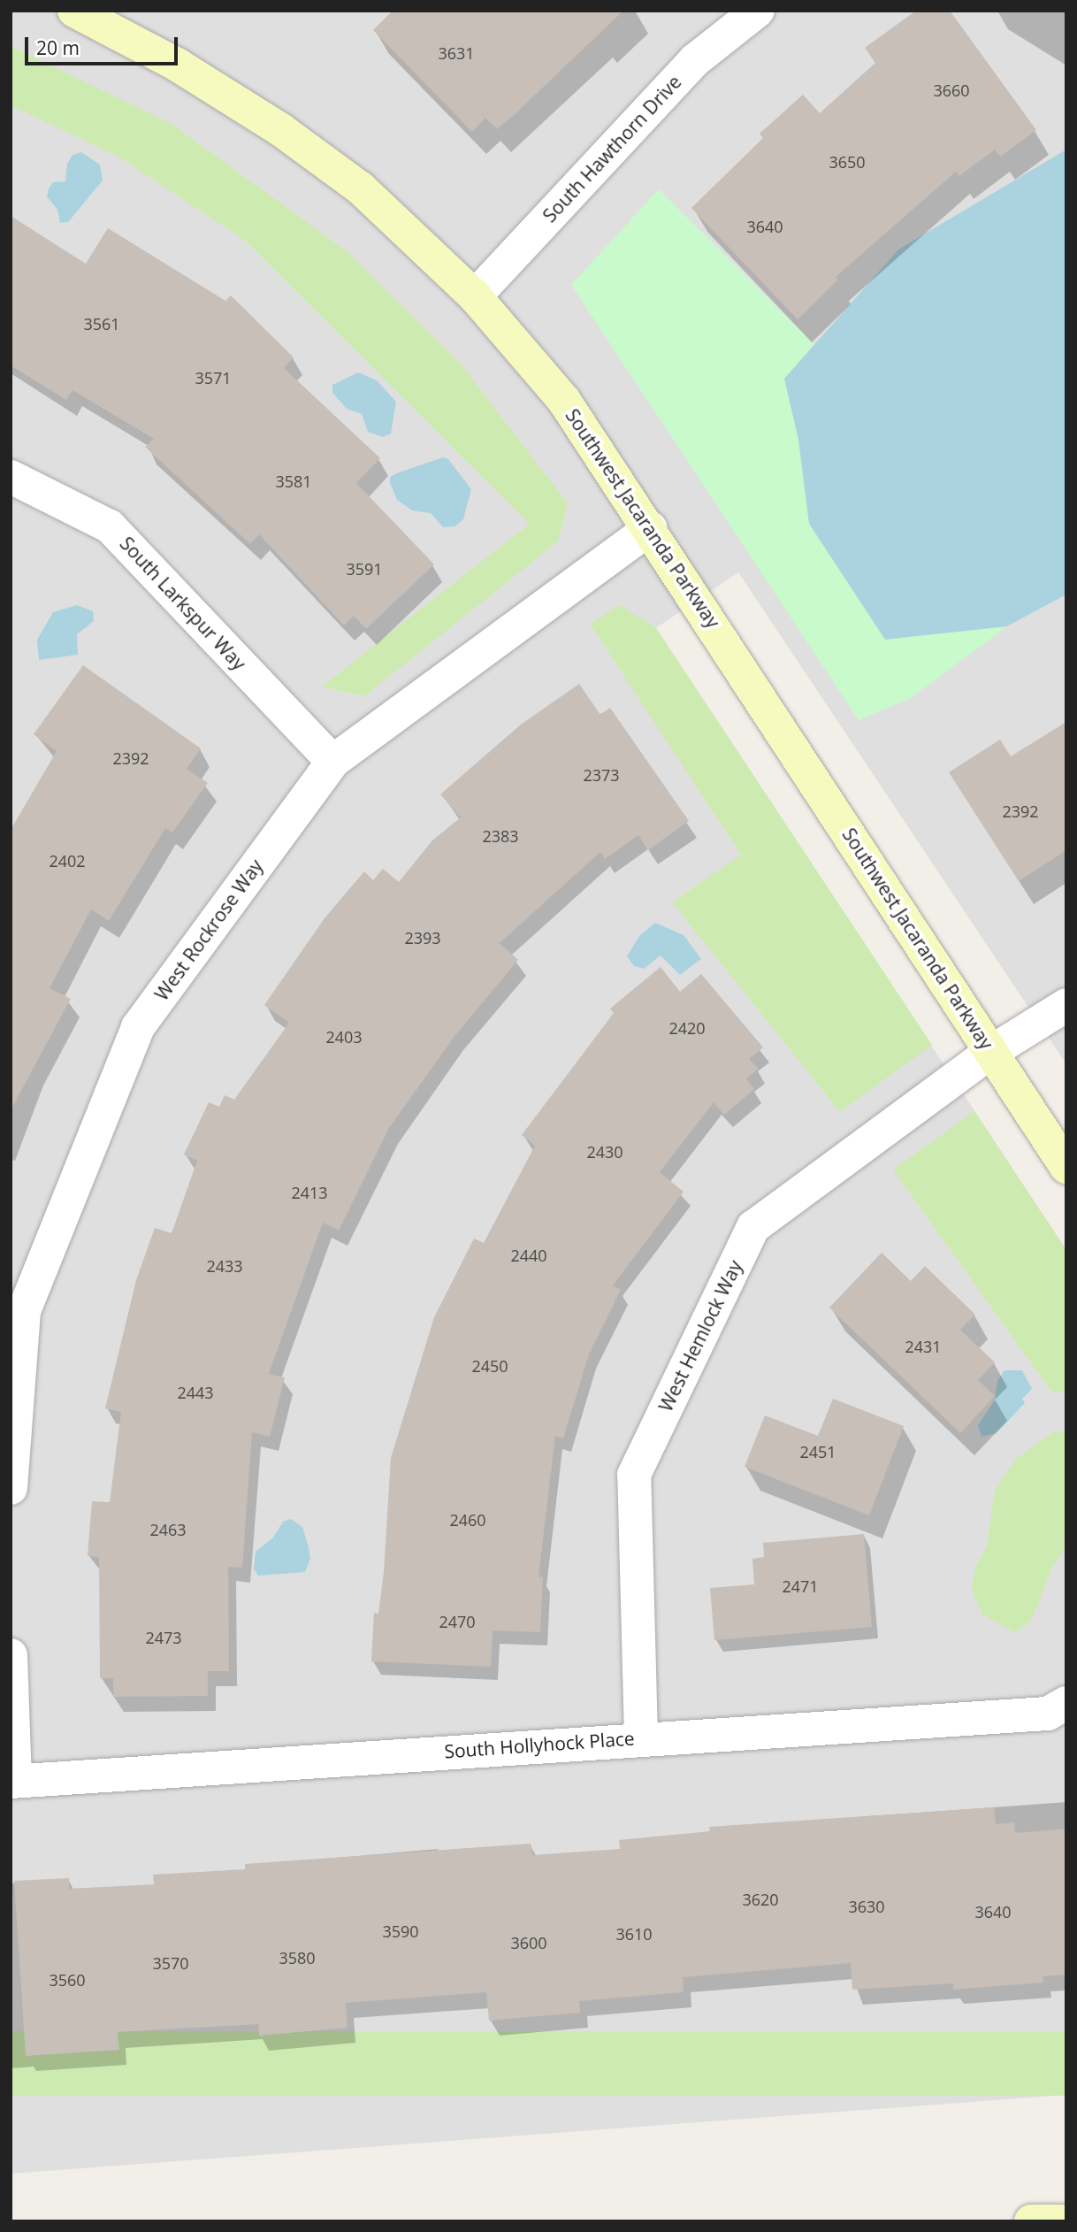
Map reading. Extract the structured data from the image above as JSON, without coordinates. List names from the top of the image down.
{
  "streets": {
    "street": [
      "South Hawthorn Drive",
      "Southwest Jacaranda Parkway",
      "South Larkspur Way",
      "West Rockrose Way",
      "West Hemlock Way",
      "South Hollyhock Place"
    ]
  },
  "crossings": [
    ["South Hawthorn Drive", "Southwest Jacaranda Parkway"],
    ["Southwest Jacaranda Parkway", "West Rockrose Way"],
    ["Southwest Jacaranda Parkway", "West Hemlock Way"],
    ["South Larkspur Way", "West Rockrose Way"],
    ["West Hemlock Way", "South Hollyhock Place"]
  ],
  "house_numbers": [
    "3631",
    "3660",
    "3650",
    "3640",
    "3561",
    "3571",
    "3581",
    "3591",
    "2392",
    "2373",
    "2392",
    "2383",
    "2402",
    "2393",
    "2420",
    "2403",
    "2430",
    "2413",
    "2440",
    "2433",
    "2431",
    "2450",
    "2443",
    "2451",
    "2460",
    "2463",
    "2471",
    "2470",
    "2473",
    "3620",
    "3630",
    "3640",
    "3590",
    "3610",
    "3600",
    "3580",
    "3570",
    "3560"
  ],
  "scale_bar": "20 m"
}
